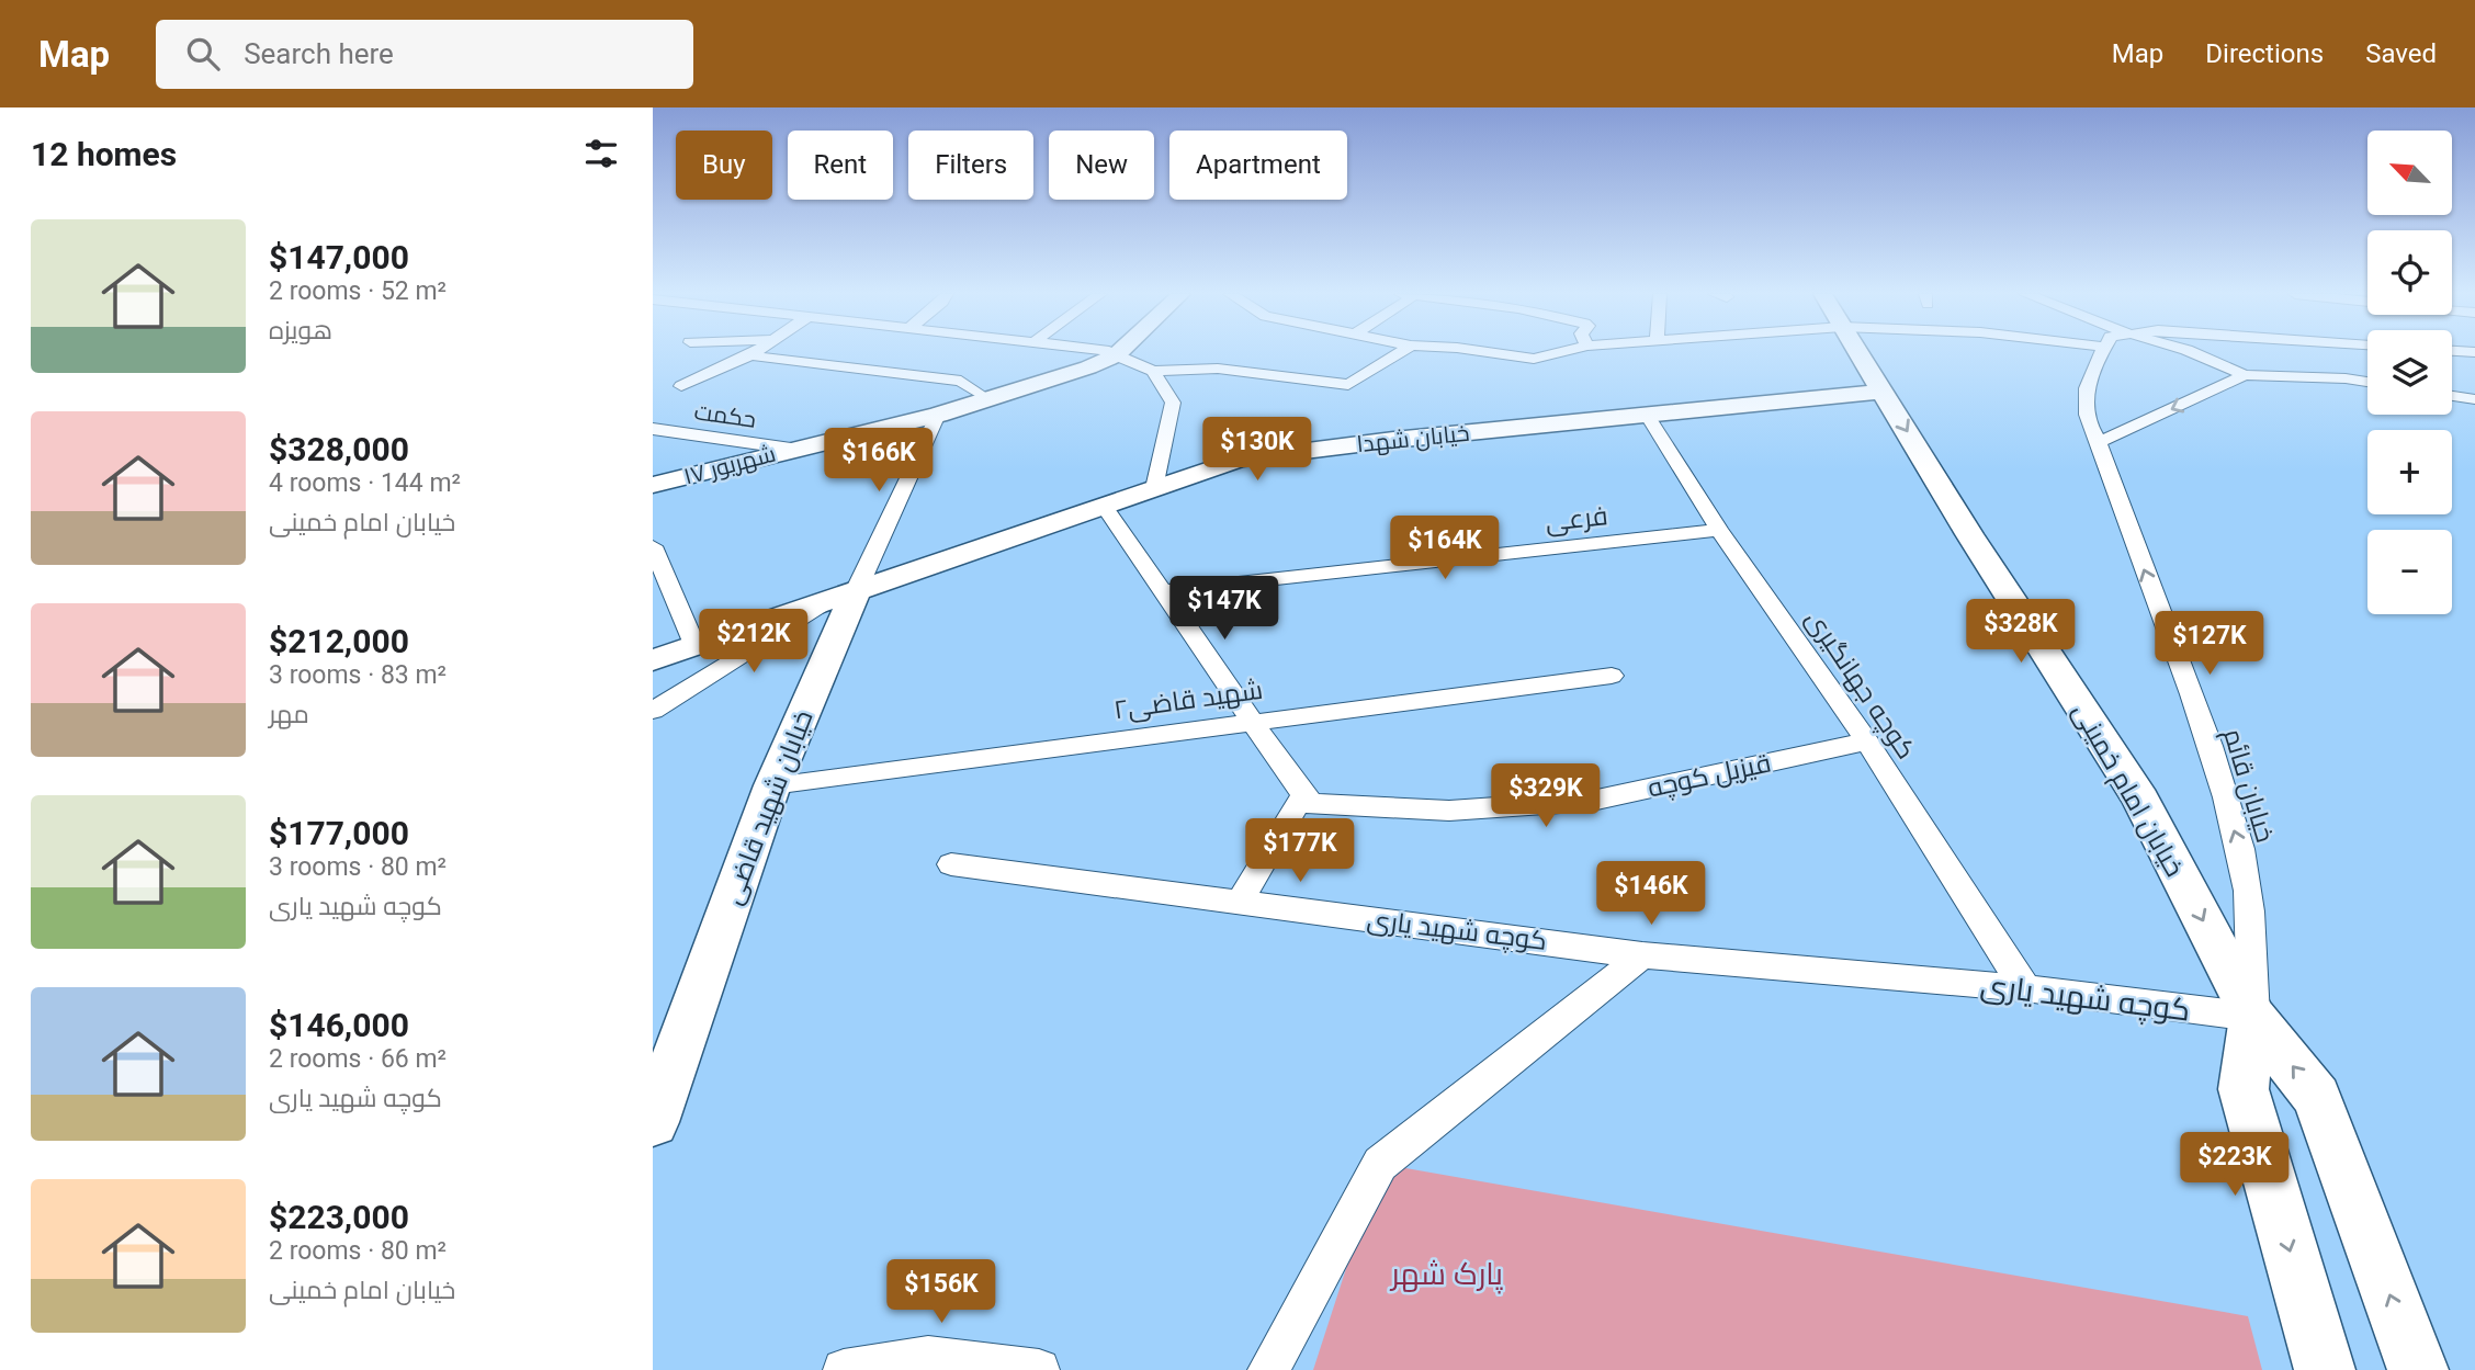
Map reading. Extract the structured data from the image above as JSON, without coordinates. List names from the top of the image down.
{
  "streets": {
    "street": [
      "حکمت",
      "خیابان شهدا",
      "۱۷ شهریور",
      "فرعی",
      "کوچه جهانگیری",
      "شهید قاضی۲",
      "قیزیل کوچه",
      "خیابان قائم",
      "خیابان امام خمینی",
      "خیابان شهید قاضی",
      "کوچه شهید یاری"
    ]
  },
  "crossings": [
    ["حکمت", "۱۷ شهریور"],
    ["خیابان شهدا", "کوچه جهانگیری"],
    ["خیابان شهدا", "خیابان امام خمینی"],
    ["خیابان شهدا", "خیابان شهید قاضی"],
    ["۱۷ شهریور", "خیابان شهید قاضی"],
    ["فرعی", "کوچه جهانگیری"],
    ["کوچه جهانگیری", "قیزیل کوچه"],
    ["کوچه جهانگیری", "کوچه شهید یاری"],
    ["شهید قاضی۲", "خیابان شهید قاضی"],
    ["خیابان قائم", "خیابان امام خمینی"],
    ["خیابان قائم", "کوچه شهید یاری"],
    ["خیابان امام خمینی", "کوچه شهید یاری"]
  ],
  "one_way": ["خیابان قائم"],
  "parks": ["پارک شهر"],
  "north": "top left",
  "page": {
    "header": "Map",
    "search": "Search here",
    "nav": ["Map", "Directions", "Saved"],
    "heading": "12 homes",
    "map_buttons": ["+", "−"],
    "chip": [
      "Buy",
      "Rent",
      "Filters",
      "New",
      "Apartment"
    ],
    "list": [
      {
        "name": "$147,000",
        "note": "2 rooms · 52 m² · هویزه"
      },
      {
        "name": "$328,000",
        "note": "4 rooms · 144 m² · خیابان امام خمینی"
      },
      {
        "name": "$212,000",
        "note": "3 rooms · 83 m² · مهر"
      },
      {
        "name": "$177,000",
        "note": "3 rooms · 80 m² · کوچه شهید یاری"
      },
      {
        "name": "$146,000",
        "note": "2 rooms · 66 m² · کوچه شهید یاری"
      },
      {
        "name": "$223,000",
        "note": "2 rooms · 80 m² · خیابان امام خمینی"
      }
    ],
    "price": [
      "$130K",
      "$166K",
      "$164K",
      "$147K",
      "$328K",
      "$212K",
      "$127K",
      "$329K",
      "$177K",
      "$146K",
      "$223K",
      "$156K"
    ]
  }
}
